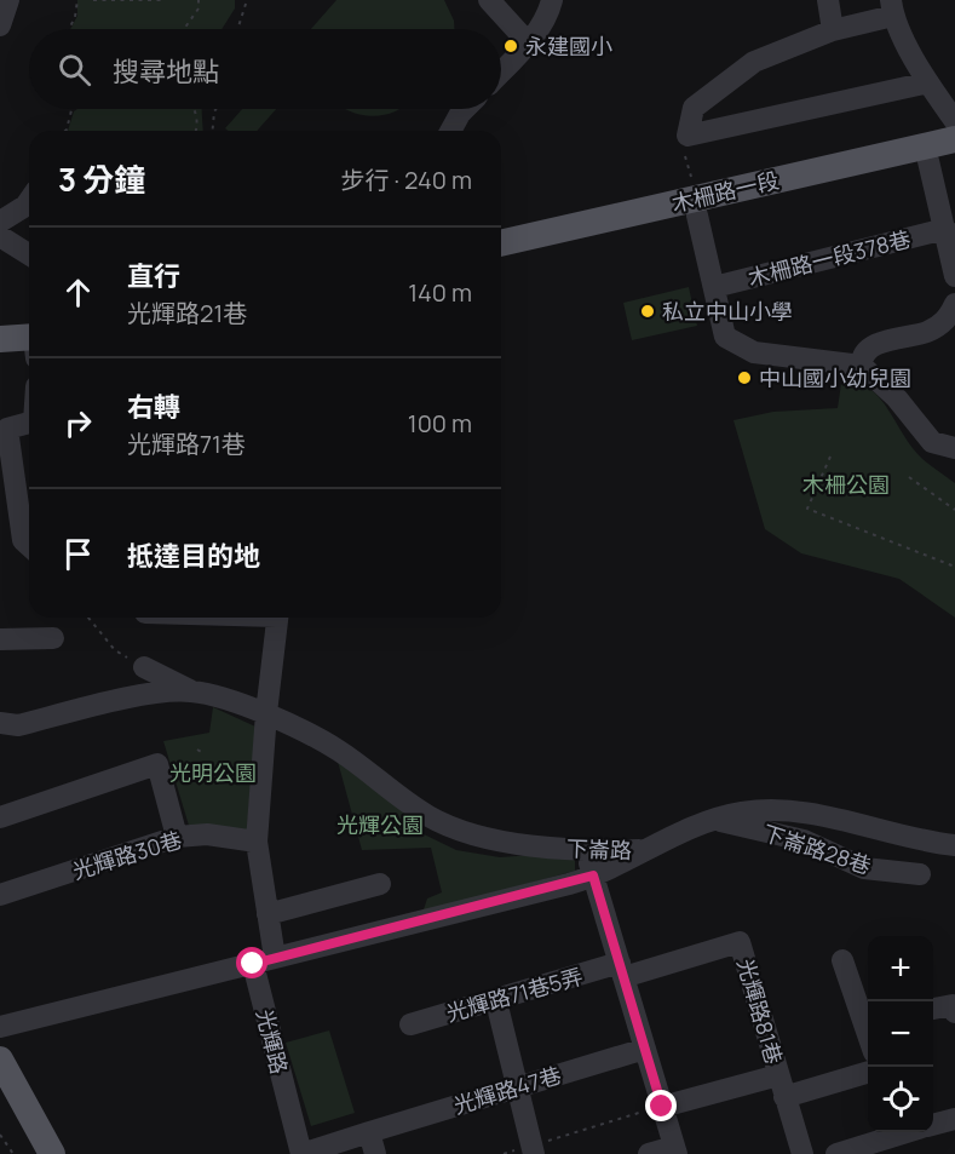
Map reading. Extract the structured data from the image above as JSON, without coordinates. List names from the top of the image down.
{
  "streets": {
    "main road": ["木柵路一段"],
    "street": [
      "木柵路一段378巷",
      "下崙路",
      "下崙路28巷",
      "光輝路30巷",
      "光輝路71巷5弄",
      "光輝路81巷",
      "光輝路",
      "光輝路47巷"
    ]
  },
  "crossings": [
    ["下崙路", "下崙路28巷"],
    ["光輝路71巷5弄", "光輝路81巷"],
    ["光輝路", "光輝路47巷"]
  ],
  "parks": ["木柵公園", "光明公園", "光輝公園"],
  "places": ["永建國小", "私立中山小學", "中山國小幼兒園"],
  "page": {
    "search": "搜尋地點",
    "heading": ["3 分鐘", "步行 · 240 m"],
    "list": [
      ["直行", "光輝路21巷", "140 m"],
      ["右轉", "光輝路71巷", "100 m"],
      "抵達目的地"
    ],
    "map_buttons": ["+", "−"]
  }
}
